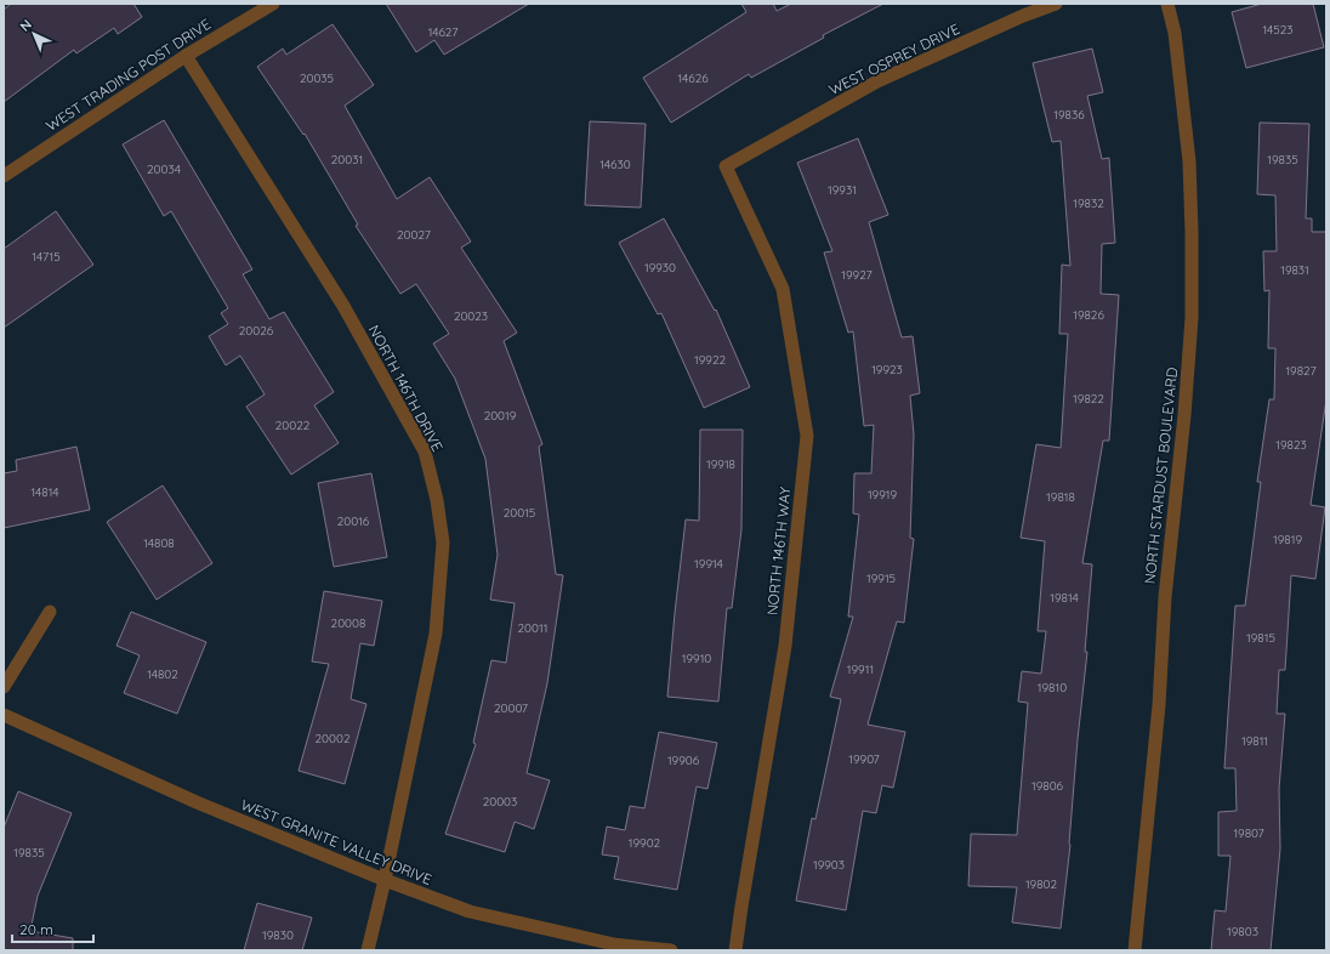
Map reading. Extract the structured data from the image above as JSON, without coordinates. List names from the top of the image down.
{
  "streets": {
    "street": [
      "WEST OSPREY DRIVE",
      "WEST TRADING POST DRIVE",
      "NORTH 146TH DRIVE",
      "NORTH STARDUST BOULEVARD",
      "NORTH 146TH WAY",
      "WEST GRANITE VALLEY DRIVE"
    ]
  },
  "crossings": [
    ["WEST OSPREY DRIVE", "NORTH 146TH WAY"],
    ["WEST TRADING POST DRIVE", "NORTH 146TH DRIVE"],
    ["NORTH 146TH DRIVE", "WEST GRANITE VALLEY DRIVE"]
  ],
  "house_numbers": [
    "14523",
    "14627",
    "20035",
    "14626",
    "19836",
    "20031",
    "19835",
    "14630",
    "20034",
    "19931",
    "19832",
    "20027",
    "14715",
    "19930",
    "19831",
    "19927",
    "19826",
    "20023",
    "20026",
    "19922",
    "19923",
    "19827",
    "19822",
    "20019",
    "20022",
    "19823",
    "19918",
    "14814",
    "19919",
    "19818",
    "20015",
    "20016",
    "19819",
    "14808",
    "19914",
    "19915",
    "19814",
    "20008",
    "20011",
    "19815",
    "19910",
    "19911",
    "14802",
    "19810",
    "20007",
    "20002",
    "19811",
    "19907",
    "19906",
    "19806",
    "20003",
    "19807",
    "19902",
    "19835",
    "19903",
    "19802",
    "19803",
    "19830"
  ],
  "scale_bar": "20 m",
  "north": "top left"
}
